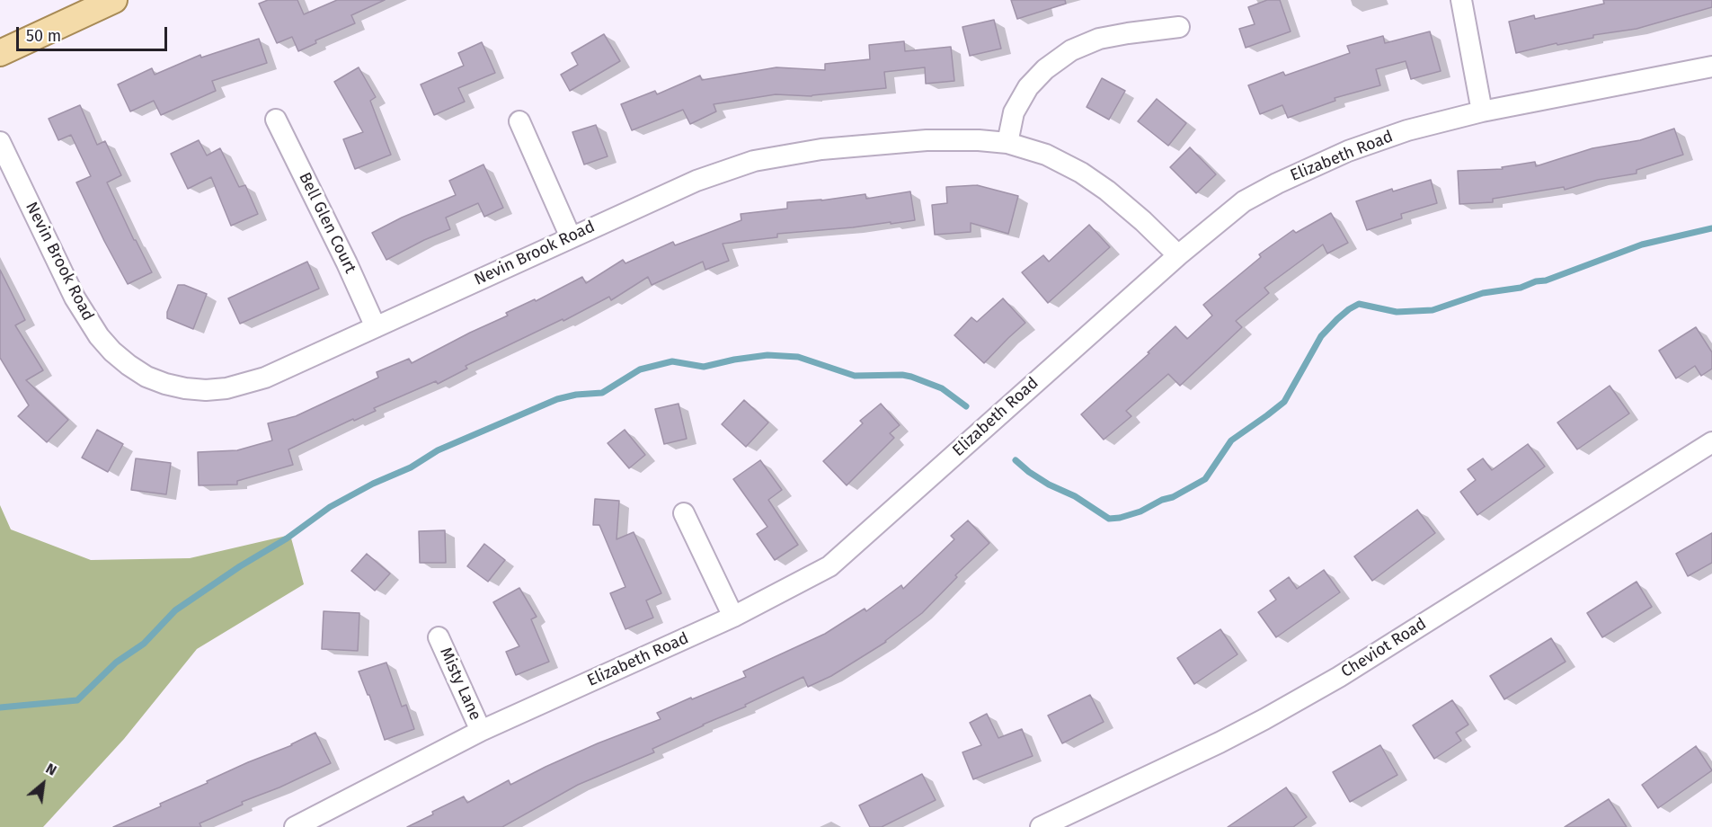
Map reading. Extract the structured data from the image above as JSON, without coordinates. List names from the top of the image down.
{
  "streets": {
    "street": [
      "Elizabeth Road",
      "Bell Glen Court",
      "Nevin Brook Road",
      "Cheviot Road",
      "Misty Lane"
    ]
  },
  "crossings": [
    ["Elizabeth Road", "Nevin Brook Road"],
    ["Elizabeth Road", "Misty Lane"],
    ["Bell Glen Court", "Nevin Brook Road"]
  ],
  "scale_bar": "50 m",
  "north": "top right"
}
